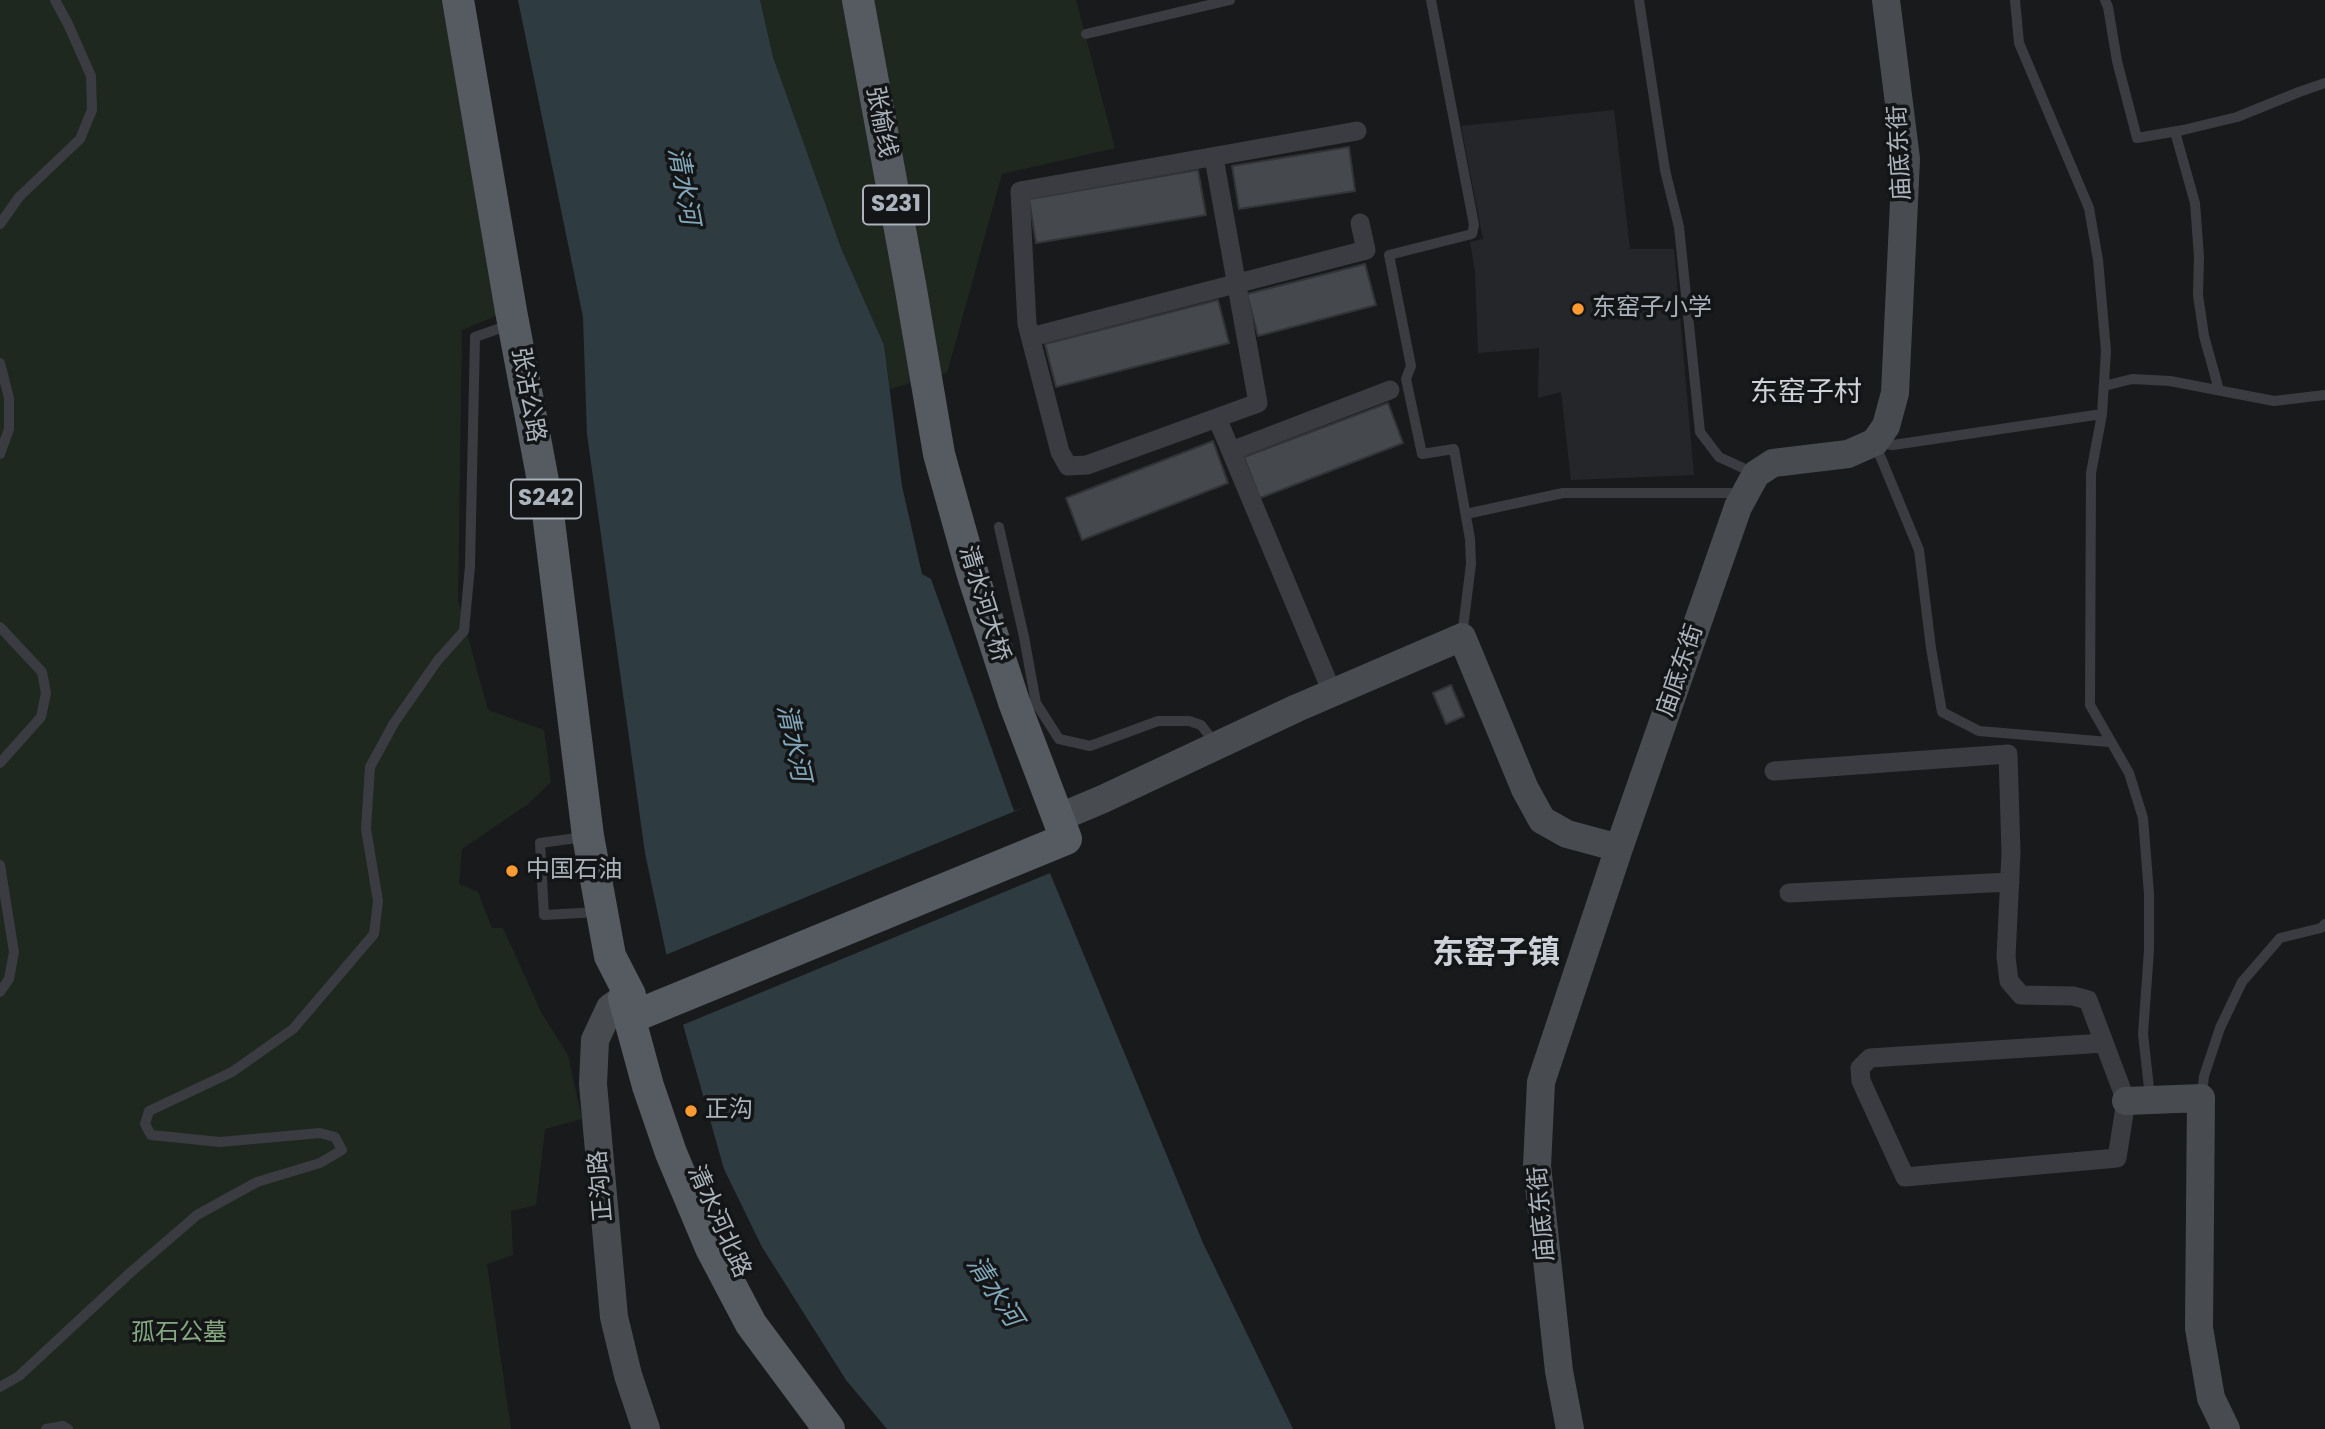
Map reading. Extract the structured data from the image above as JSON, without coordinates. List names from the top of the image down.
{
  "streets": {
    "main road": [
      "张榆线",
      "S231",
      "张沽公路",
      "S242",
      "清水河大桥",
      "正沟路",
      "清水河北路"
    ],
    "street": ["庙底东街"]
  },
  "crossings": [
    ["张榆线", "清水河大桥"],
    ["张沽公路", "正沟路"],
    ["张沽公路", "清水河北路"],
    ["清水河大桥", "正沟路"],
    ["正沟路", "清水河北路"]
  ],
  "districts": ["东窑子村", "东窑子镇"],
  "water": ["清水河"],
  "parks": ["孤石公墓"],
  "places": ["东窑子小学", "中国石油", "正沟"]
}
